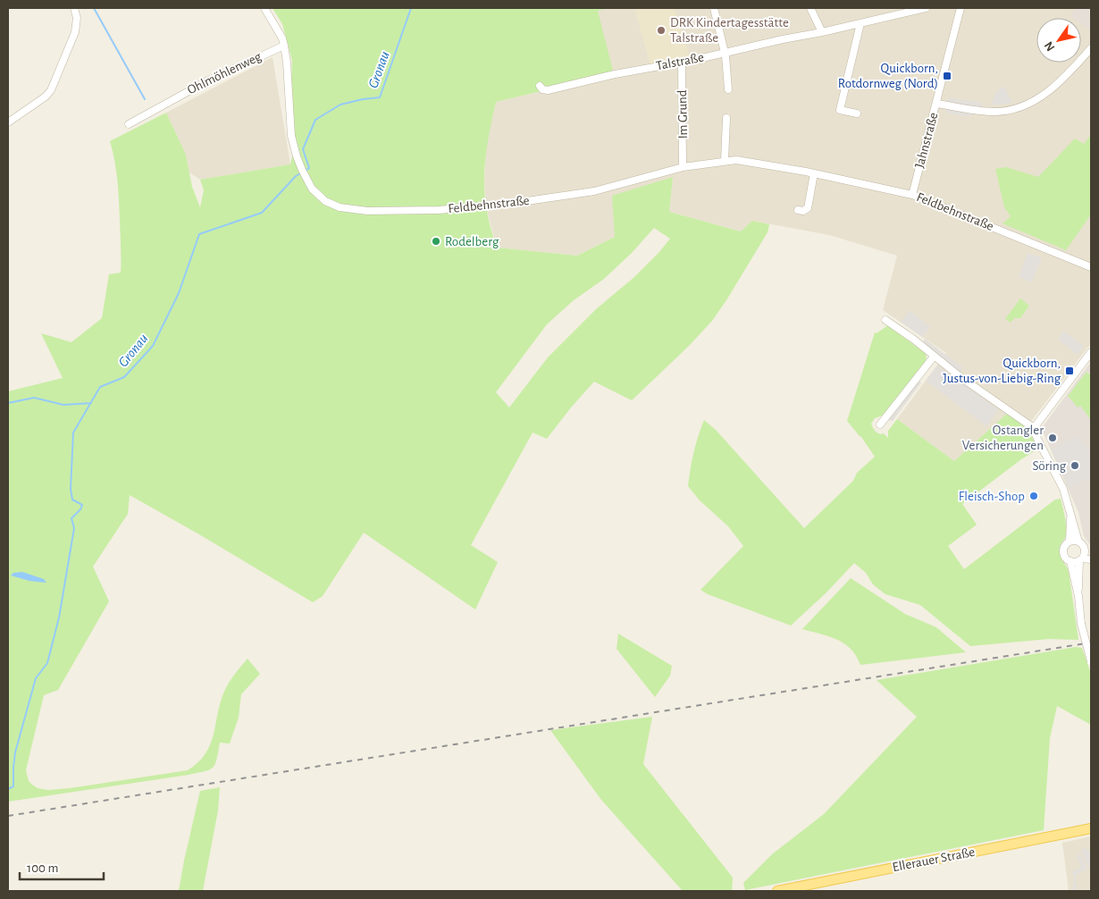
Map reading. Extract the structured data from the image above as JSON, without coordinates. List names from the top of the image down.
{
  "streets": {
    "main road": ["Ellerauer Straße"],
    "street": [
      "Talstraße",
      "Ohlmöhlenweg",
      "Im Grund",
      "Jahnstraße",
      "Feldbehnstraße"
    ]
  },
  "crossings": [
    ["Talstraße", "Im Grund"],
    ["Ohlmöhlenweg", "Feldbehnstraße"],
    ["Im Grund", "Feldbehnstraße"],
    ["Jahnstraße", "Feldbehnstraße"]
  ],
  "water": ["Gronau"],
  "places": {
    "other": [
      "DRK Kindertagesstätte Talstraße",
      "Rodelberg",
      "Ostangler Versicherungen",
      "Söring",
      "Fleisch-Shop"
    ],
    "transit": ["Quickborn, Rotdornweg (Nord)", "Quickborn, Justus-von-Liebig-Ring"]
  },
  "scale_bar": "100 m",
  "north": "bottom left"
}
